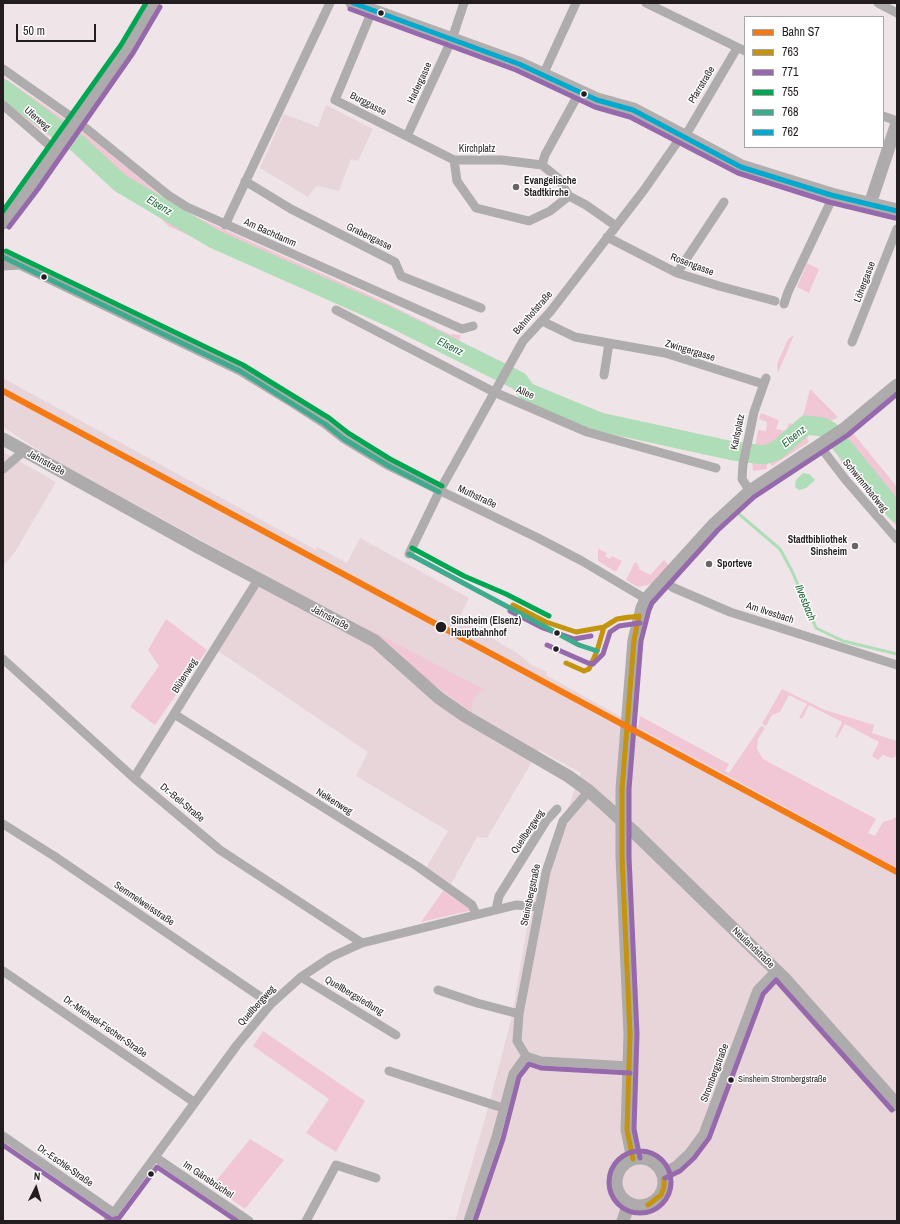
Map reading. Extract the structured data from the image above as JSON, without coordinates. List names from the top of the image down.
{
  "streets": {
    "main road": ["Jahnstraße", "Neulandstraße"],
    "street": [
      "Hadergasse",
      "Pfarrstraße",
      "Burggasse",
      "Uferweg",
      "Kirchplatz",
      "Am Bachdamm",
      "Grabengasse",
      "Rosengasse",
      "Löhergasse",
      "Bahnhofstraße",
      "Zwingergasse",
      "Allee",
      "Karlsplatz",
      "Schwimmbadweg",
      "Muthstraße",
      "Am Ilvesbach",
      "Blütenweg",
      "Nelkenweg",
      "Dr.-Bell-Straße",
      "Quellbergweg",
      "Steinsbergstraße",
      "Semmelweisstraße",
      "Quellbergsiedlung",
      "Dr.-Michael-Fischer-Straße",
      "Strombergstraße",
      "Dr.-Eschle-Straße",
      "Im Gänsbrüchel"
    ]
  },
  "crossings": [
    ["Hadergasse", "Burggasse"],
    ["Burggasse", "Kirchplatz"],
    ["Rosengasse", "Bahnhofstraße"],
    ["Bahnhofstraße", "Zwingergasse"],
    ["Bahnhofstraße", "Allee"],
    ["Bahnhofstraße", "Muthstraße"],
    ["Zwingergasse", "Karlsplatz"],
    ["Jahnstraße", "Steinsbergstraße"],
    ["Jahnstraße", "Neulandstraße"],
    ["Blütenweg", "Nelkenweg"],
    ["Blütenweg", "Dr.-Bell-Straße"],
    ["Nelkenweg", "Quellbergweg"],
    ["Dr.-Bell-Straße", "Quellbergweg"],
    ["Quellbergweg", "Steinsbergstraße"],
    ["Quellbergweg", "Semmelweisstraße"],
    ["Quellbergweg", "Quellbergsiedlung"],
    ["Quellbergweg", "Dr.-Michael-Fischer-Straße"],
    ["Quellbergweg", "Dr.-Eschle-Straße"],
    ["Quellbergweg", "Im Gänsbrüchel"],
    ["Neulandstraße", "Strombergstraße"]
  ],
  "water": ["Elsenz", "Ilvesbach"],
  "places": [
    "Evangelische Stadtkirche",
    "Stadtbibliothek Sinsheim",
    "Sporteve",
    "Sinsheim (Elsenz) Hauptbahnhof",
    "Sinsheim Strombergstraße"
  ],
  "lines": [
    "transit line 755",
    "transit line 762",
    "transit line 771",
    "transit line 768",
    "rail line S7",
    "transit line 763"
  ],
  "legend": [
    "Bahn S7",
    "763",
    "771",
    "755",
    "768",
    "762"
  ],
  "scale_bar": "50 m",
  "north": "top"
}
